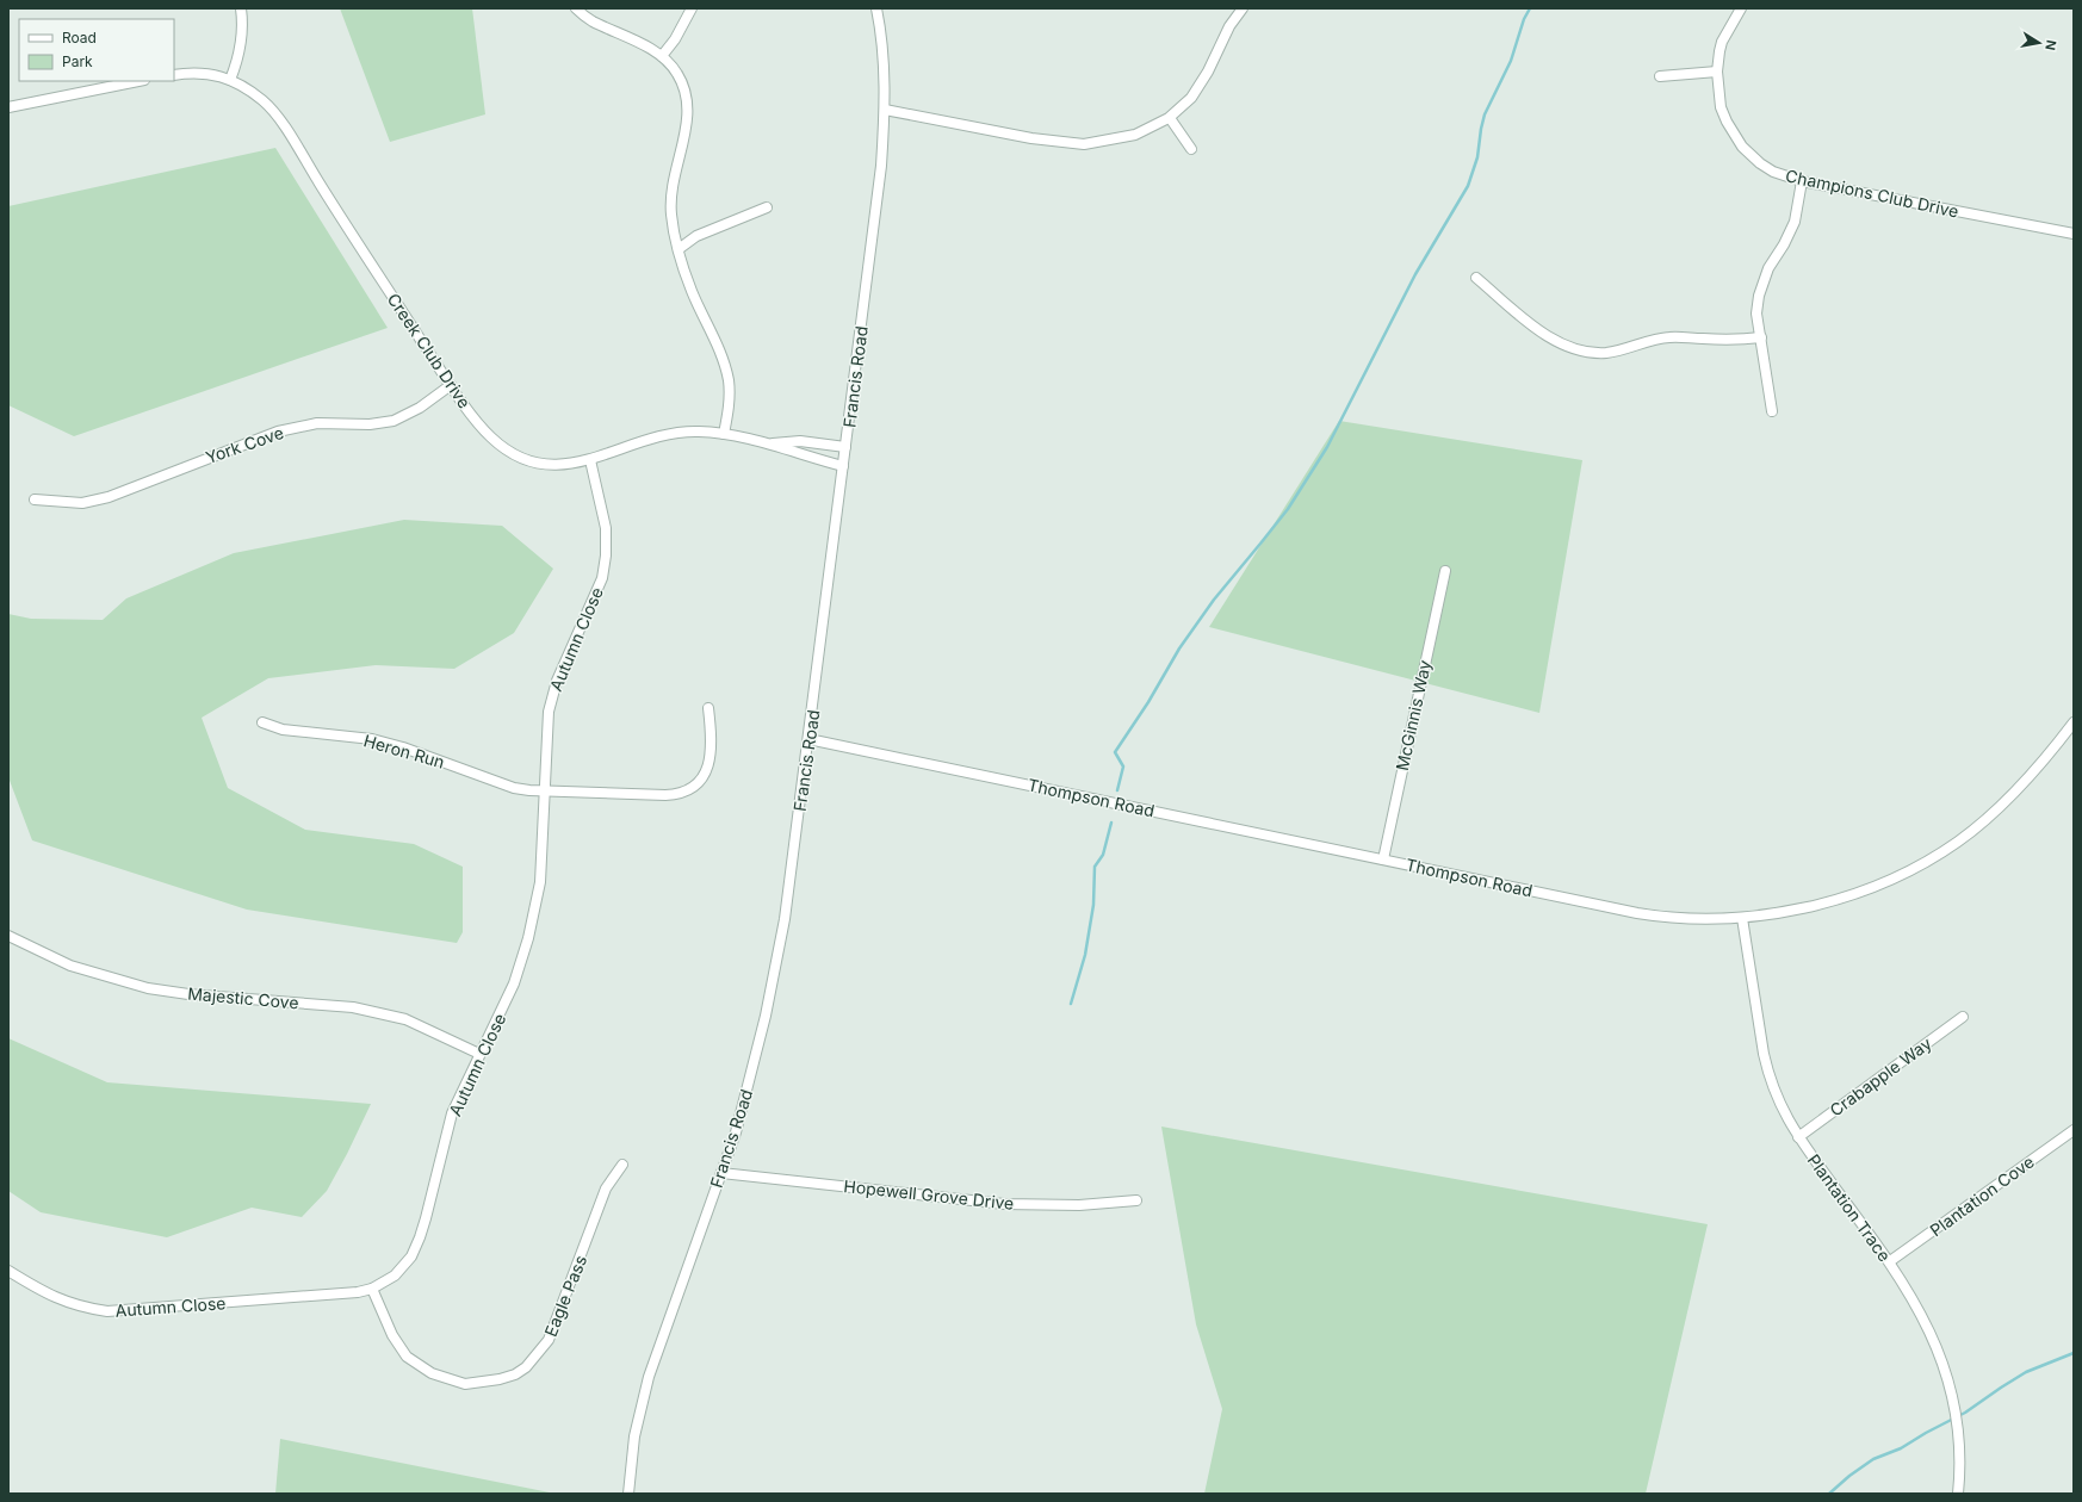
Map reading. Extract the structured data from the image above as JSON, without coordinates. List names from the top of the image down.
{
  "streets": {
    "street": [
      "Champions Club Drive",
      "Creek Club Drive",
      "Francis Road",
      "York Cove",
      "Autumn Close",
      "McGinnis Way",
      "Heron Run",
      "Thompson Road",
      "Majestic Cove",
      "Crabapple Way",
      "Hopewell Grove Drive",
      "Plantation Cove",
      "Plantation Trace",
      "Eagle Pass"
    ]
  },
  "crossings": [
    ["Creek Club Drive", "Francis Road"],
    ["Creek Club Drive", "York Cove"],
    ["Creek Club Drive", "Autumn Close"],
    ["Francis Road", "Thompson Road"],
    ["Francis Road", "Hopewell Grove Drive"],
    ["Autumn Close", "Heron Run"],
    ["Autumn Close", "Majestic Cove"],
    ["Autumn Close", "Eagle Pass"],
    ["McGinnis Way", "Thompson Road"],
    ["Thompson Road", "Plantation Trace"],
    ["Crabapple Way", "Plantation Trace"],
    ["Plantation Cove", "Plantation Trace"]
  ],
  "legend": ["Road", "Park"],
  "north": "right"
}
